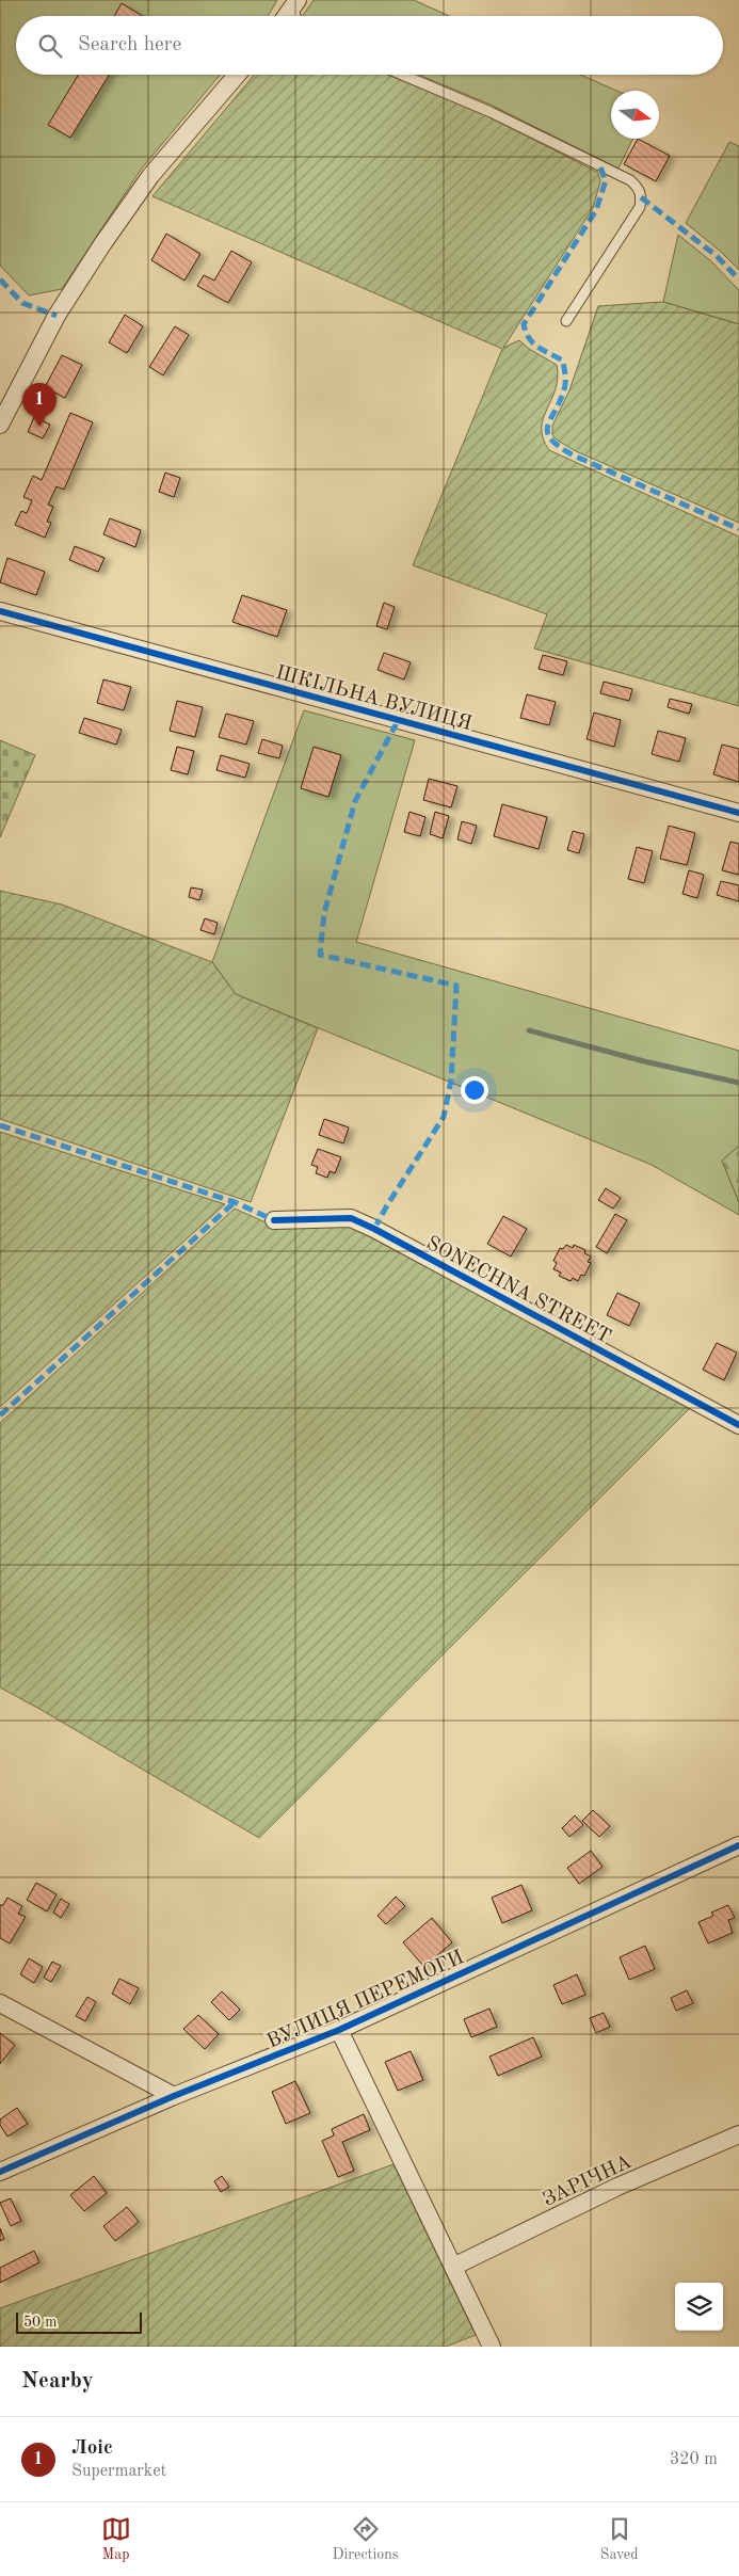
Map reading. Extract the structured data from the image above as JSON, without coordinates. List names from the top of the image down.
{
  "streets": {
    "street": [
      "ШКІЛЬНА ВУЛИЦЯ",
      "SONECHNA STREET",
      "ВУЛИЦЯ ПЕРЕМОГИ",
      "ЗАРІЧНА"
    ]
  },
  "scale_bar": "50 m",
  "north": "right",
  "page": {
    "search": "Search here",
    "pins": "1",
    "scale": "50 m",
    "heading": "Nearby",
    "list": [
      {
        "mark": "1",
        "name": "Лоіс",
        "note": "Supermarket",
        "value": "320 m"
      }
    ],
    "nav": ["Map", "Directions", "Saved"]
  }
}
